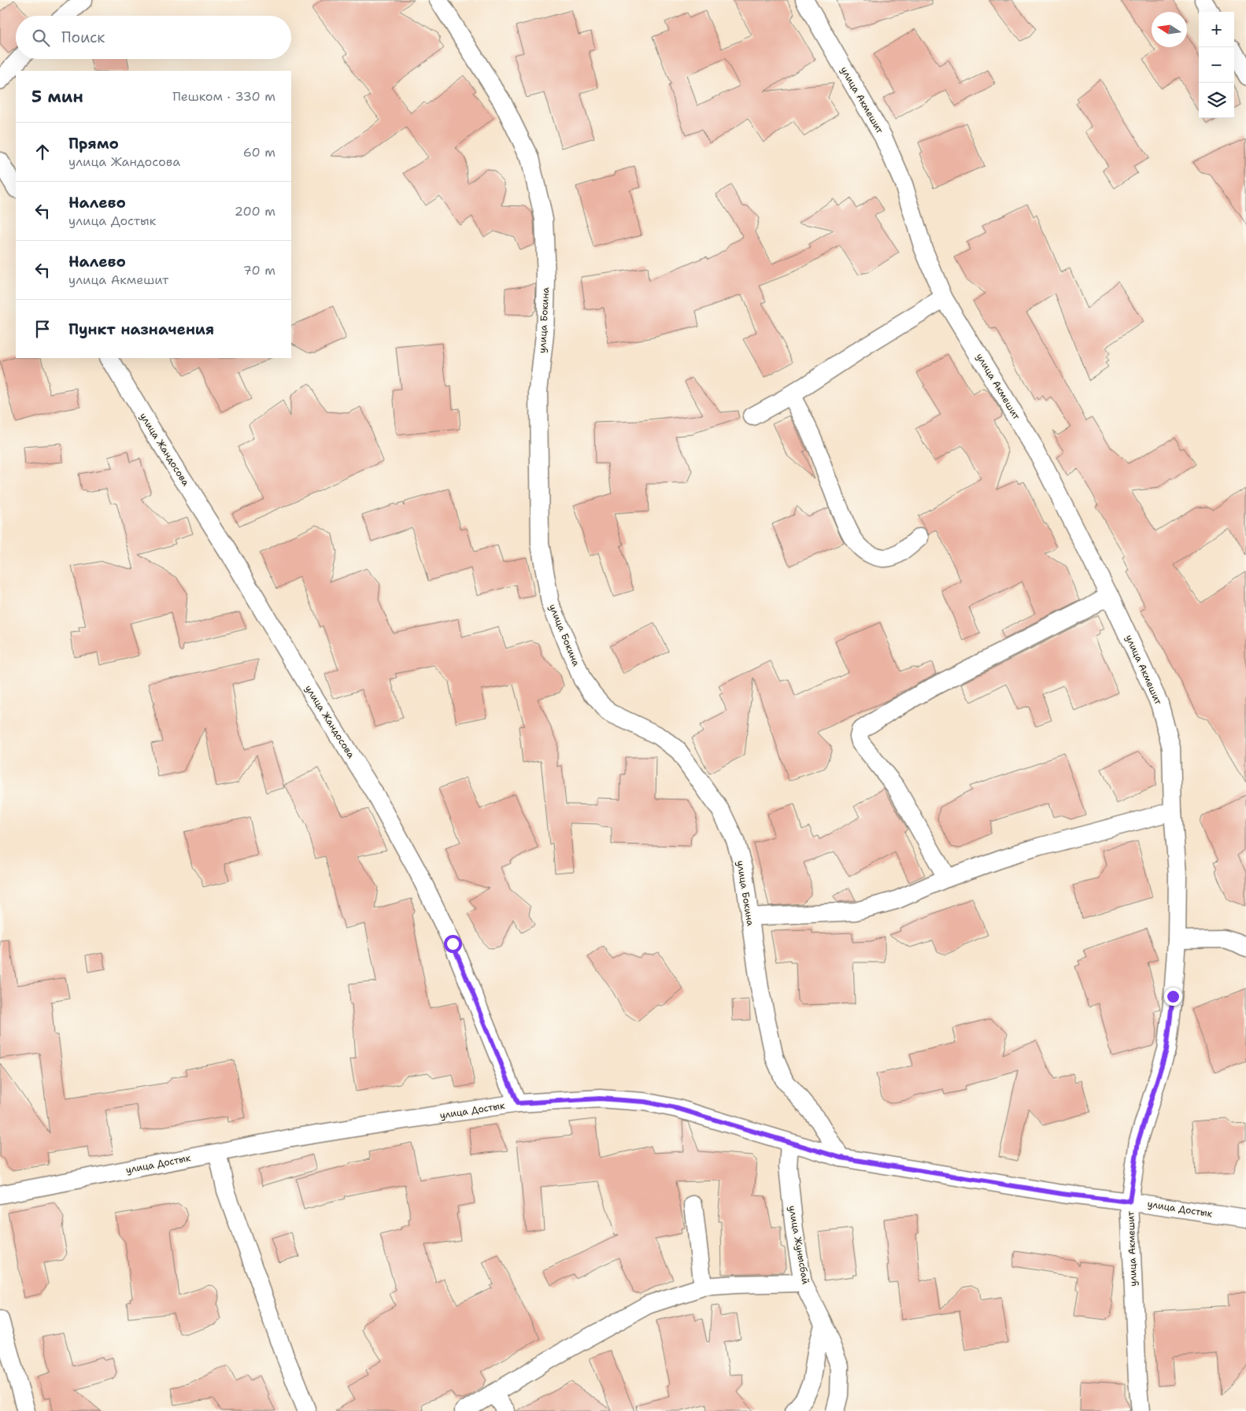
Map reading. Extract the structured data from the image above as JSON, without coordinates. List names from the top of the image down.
{
  "streets": {
    "street": [
      "улица Акмешит",
      "улица Бокина",
      "улица Жандосова",
      "улица Достык",
      "улица Жунысбай"
    ]
  },
  "crossings": [
    ["улица Акмешит", "улица Достык"],
    ["улица Бокина", "улица Достык"],
    ["улица Жандосова", "улица Достык"],
    ["улица Достык", "улица Жунысбай"]
  ],
  "north": "left",
  "page": {
    "map_buttons": ["+", "−"],
    "search": "Поиск",
    "heading": ["5 мин", "Пешком · 330 m"],
    "list": [
      ["Прямо", "улица Жандосова", "60 m"],
      ["Налево", "улица Достык", "200 m"],
      ["Налево", "улица Акмешит", "70 m"],
      "Пункт назначения"
    ]
  }
}
